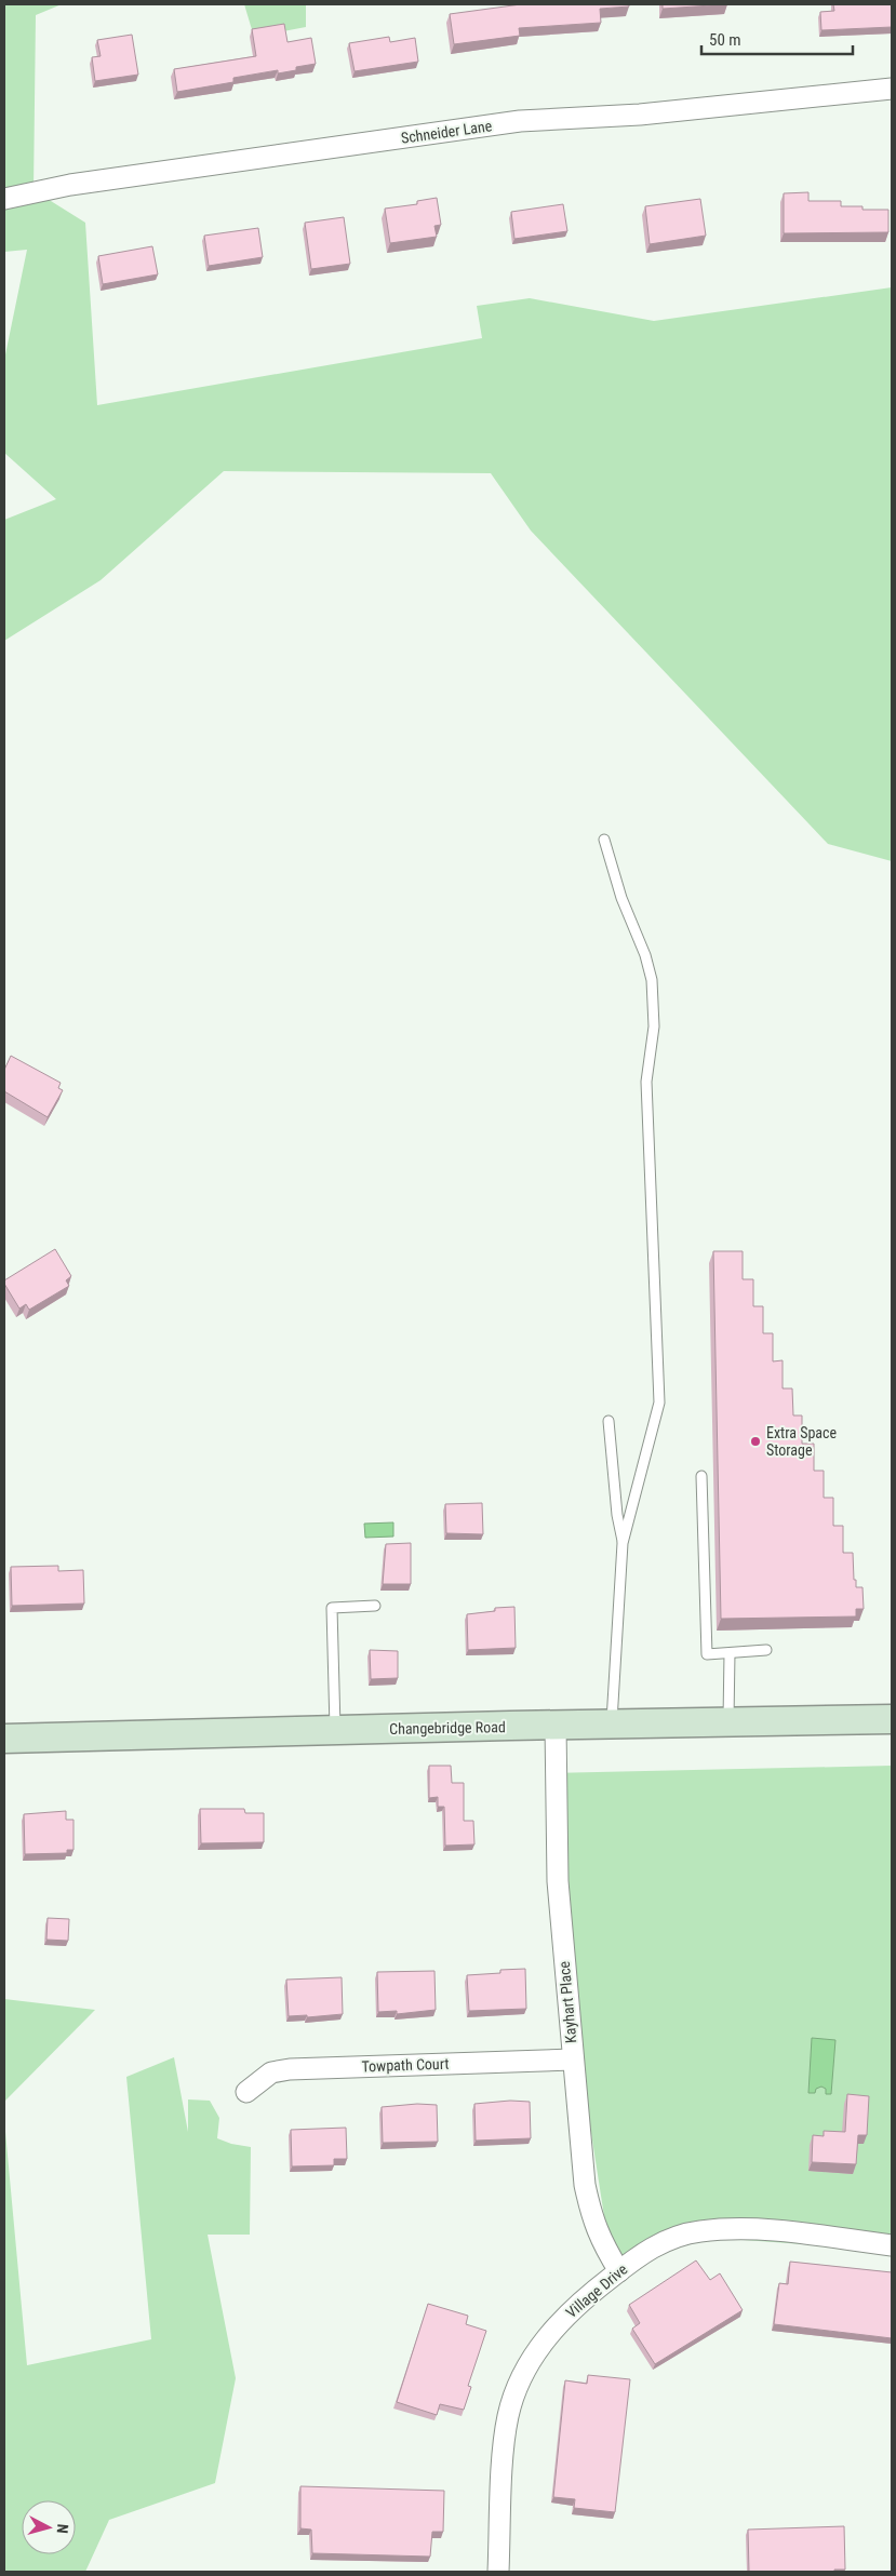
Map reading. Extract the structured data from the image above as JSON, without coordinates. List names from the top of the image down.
{
  "streets": {
    "main road": ["Changebridge Road"],
    "street": [
      "Schneider Lane",
      "Kayhart Place",
      "Towpath Court",
      "Village Drive"
    ]
  },
  "crossings": [
    ["Changebridge Road", "Kayhart Place"],
    ["Kayhart Place", "Towpath Court"],
    ["Kayhart Place", "Village Drive"]
  ],
  "places": ["Extra Space Storage"],
  "scale_bar": "50 m",
  "north": "right"
}
